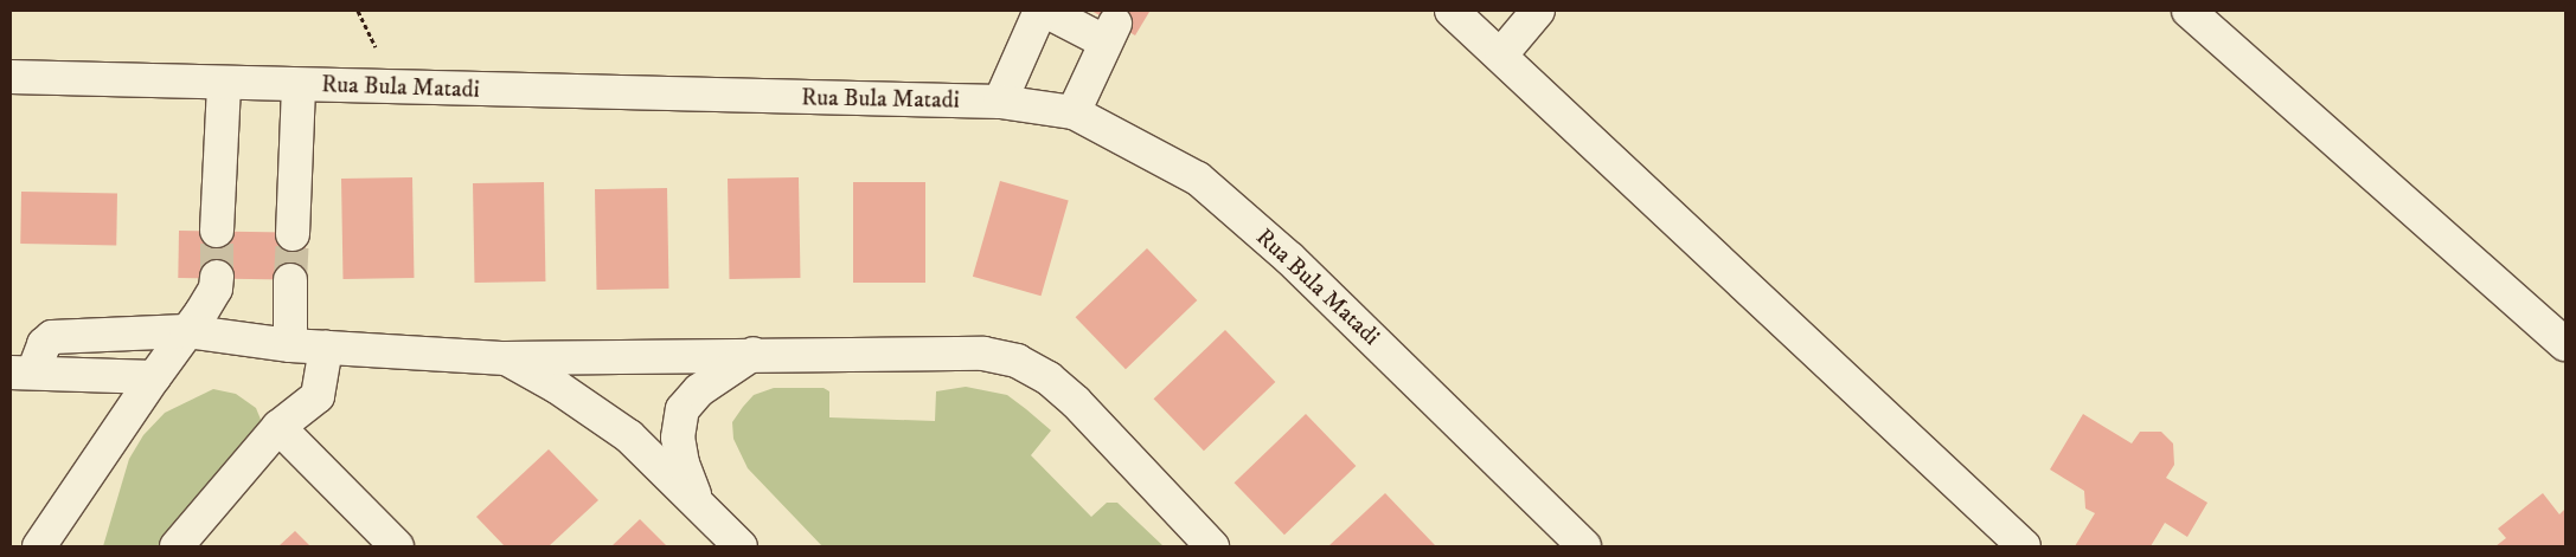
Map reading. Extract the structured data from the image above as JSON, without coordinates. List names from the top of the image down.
{
  "streets": {
    "street": ["Rua Bula Matadi"]
  }
}
